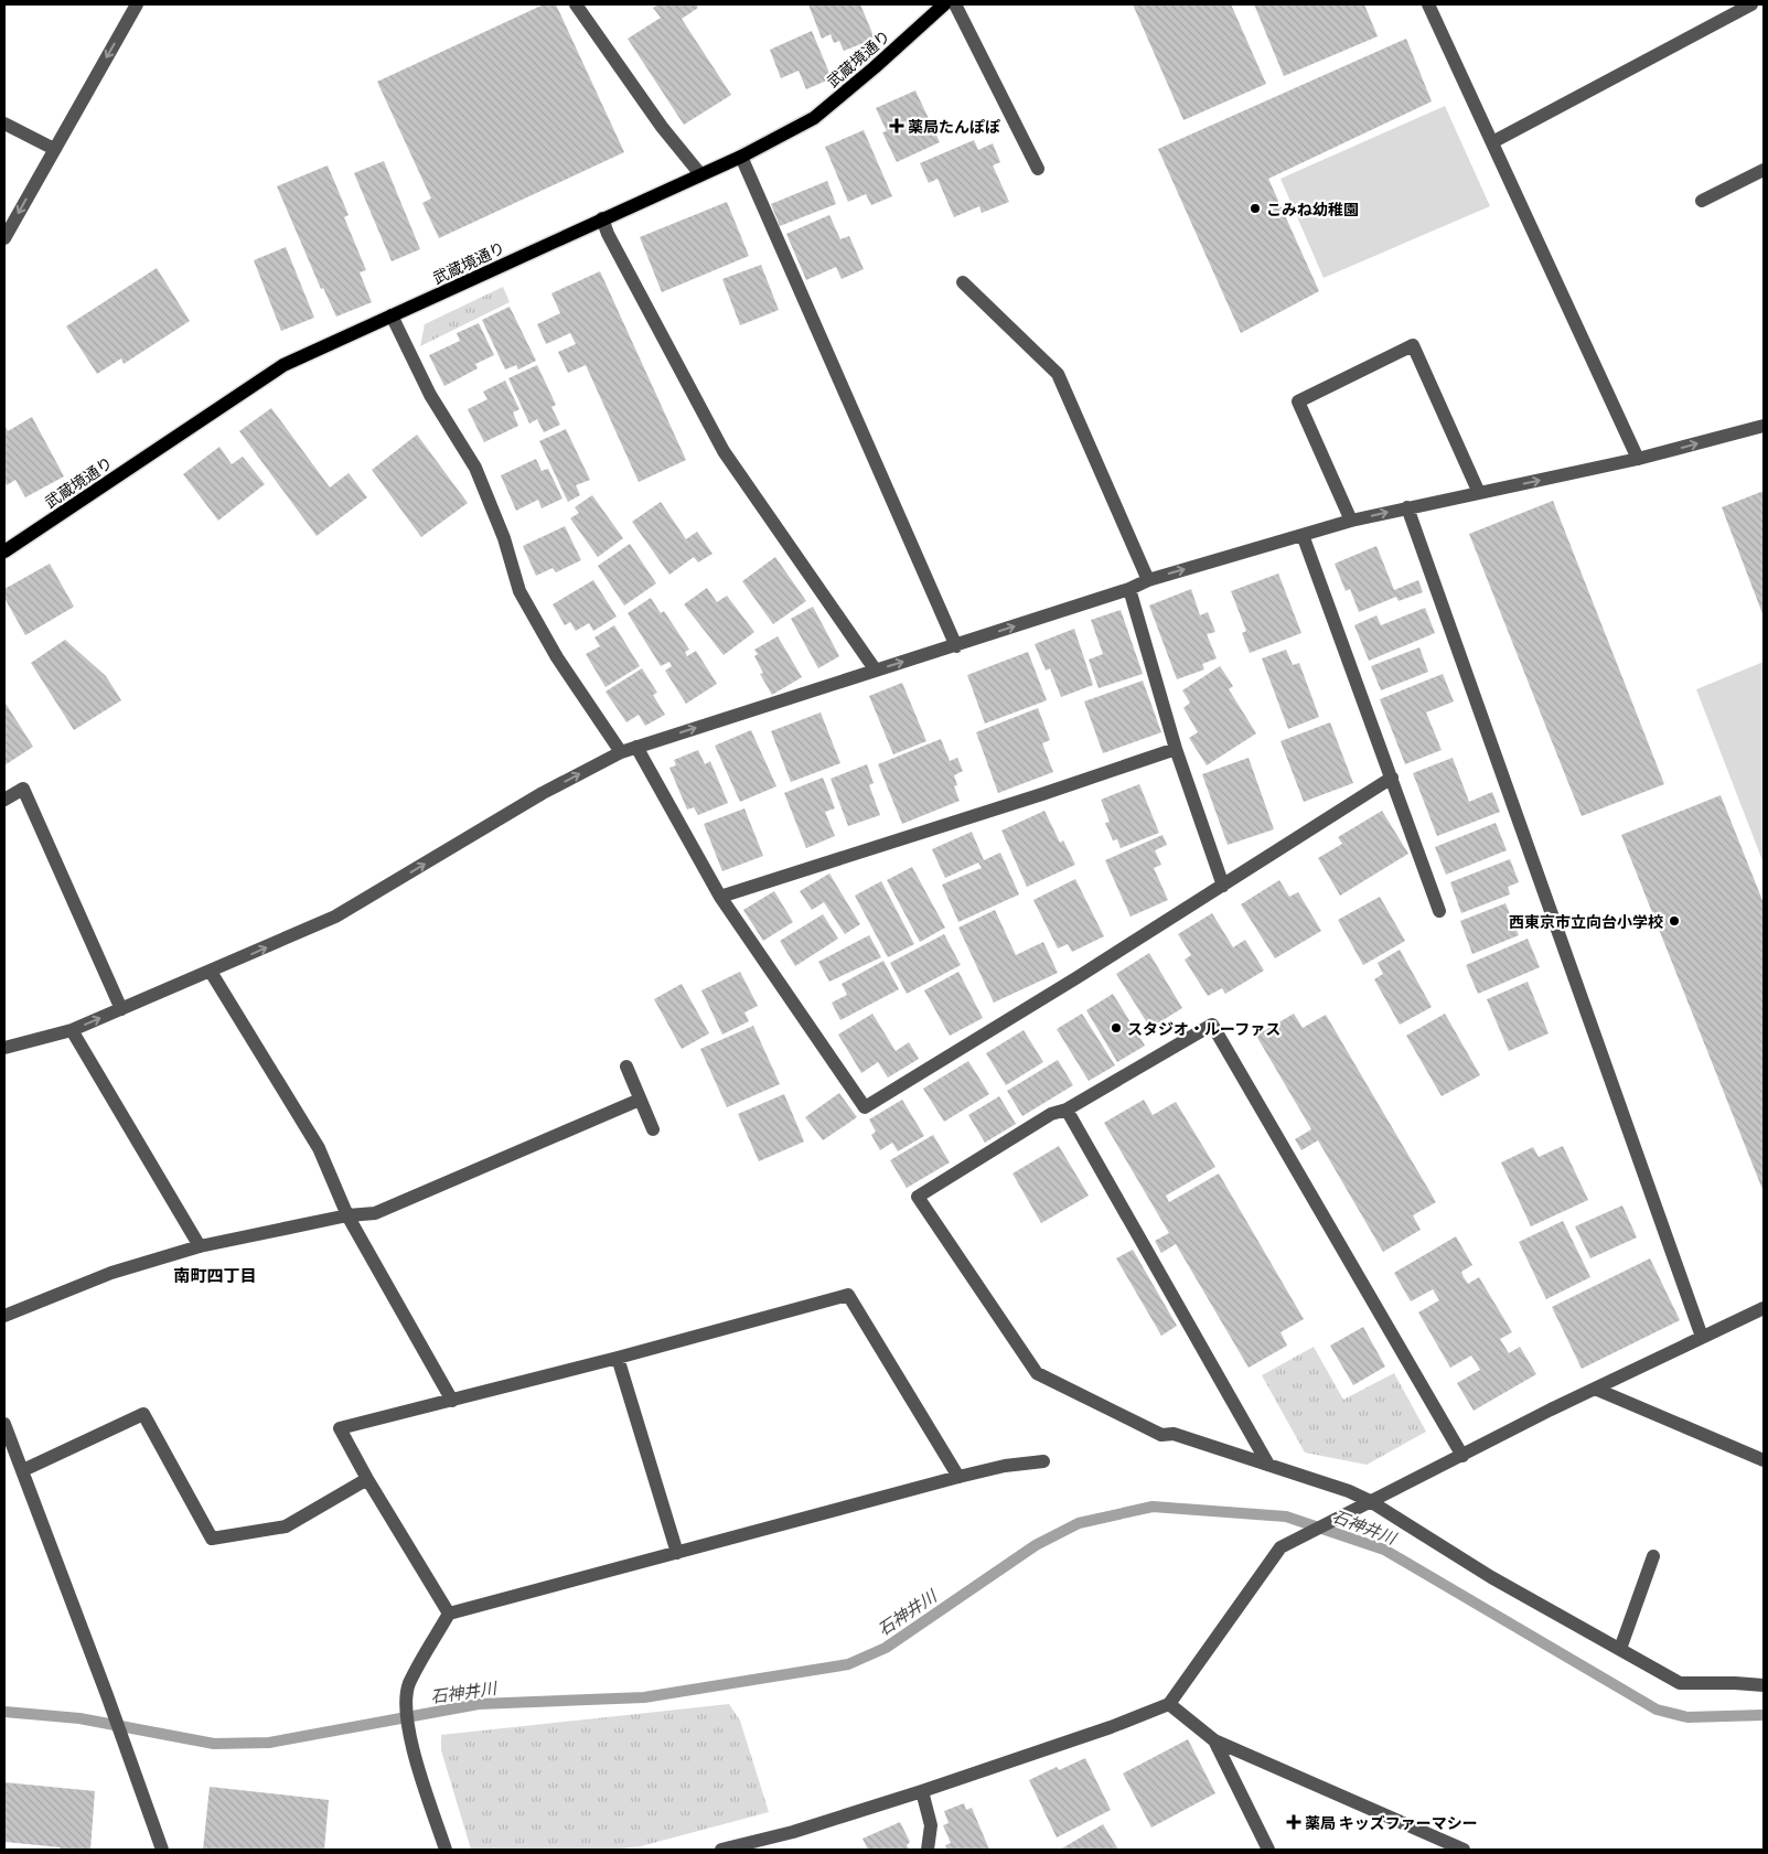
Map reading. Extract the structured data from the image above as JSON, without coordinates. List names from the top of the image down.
{
  "streets": {
    "main road": ["武蔵境通り"]
  },
  "districts": ["南町四丁目"],
  "water": ["石神井川"],
  "places": {
    "health": ["薬局たんぽぽ", "薬局 キッズファーマシー"],
    "other": ["こみね幼稚園", "西東京市立向台小学校", "スタジオ・ルーファス"]
  }
}
